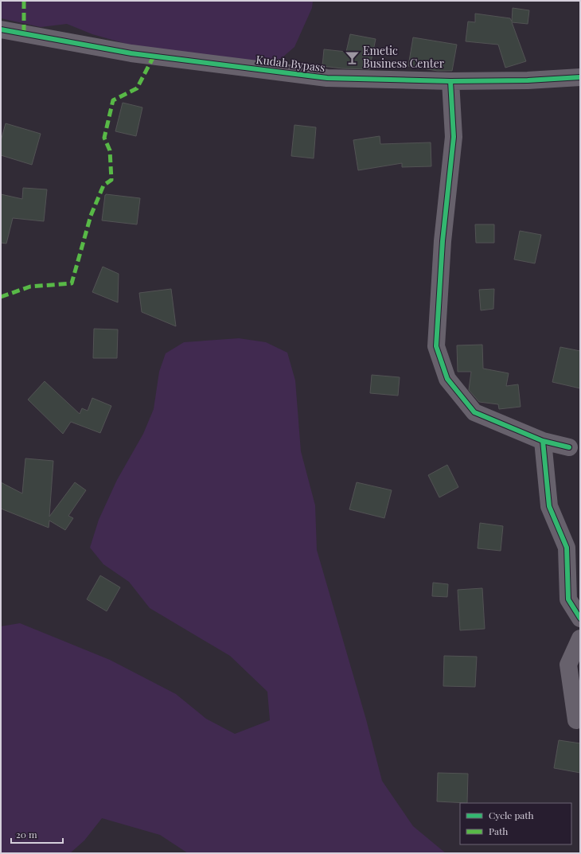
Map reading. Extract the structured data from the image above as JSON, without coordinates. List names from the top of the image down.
{
  "streets": {
    "street": ["Kudah Bypass"]
  },
  "places": {
    "bar": ["Emetic Business Center"]
  },
  "legend": ["Cycle path", "Path"],
  "scale_bar": "20 m"
}
